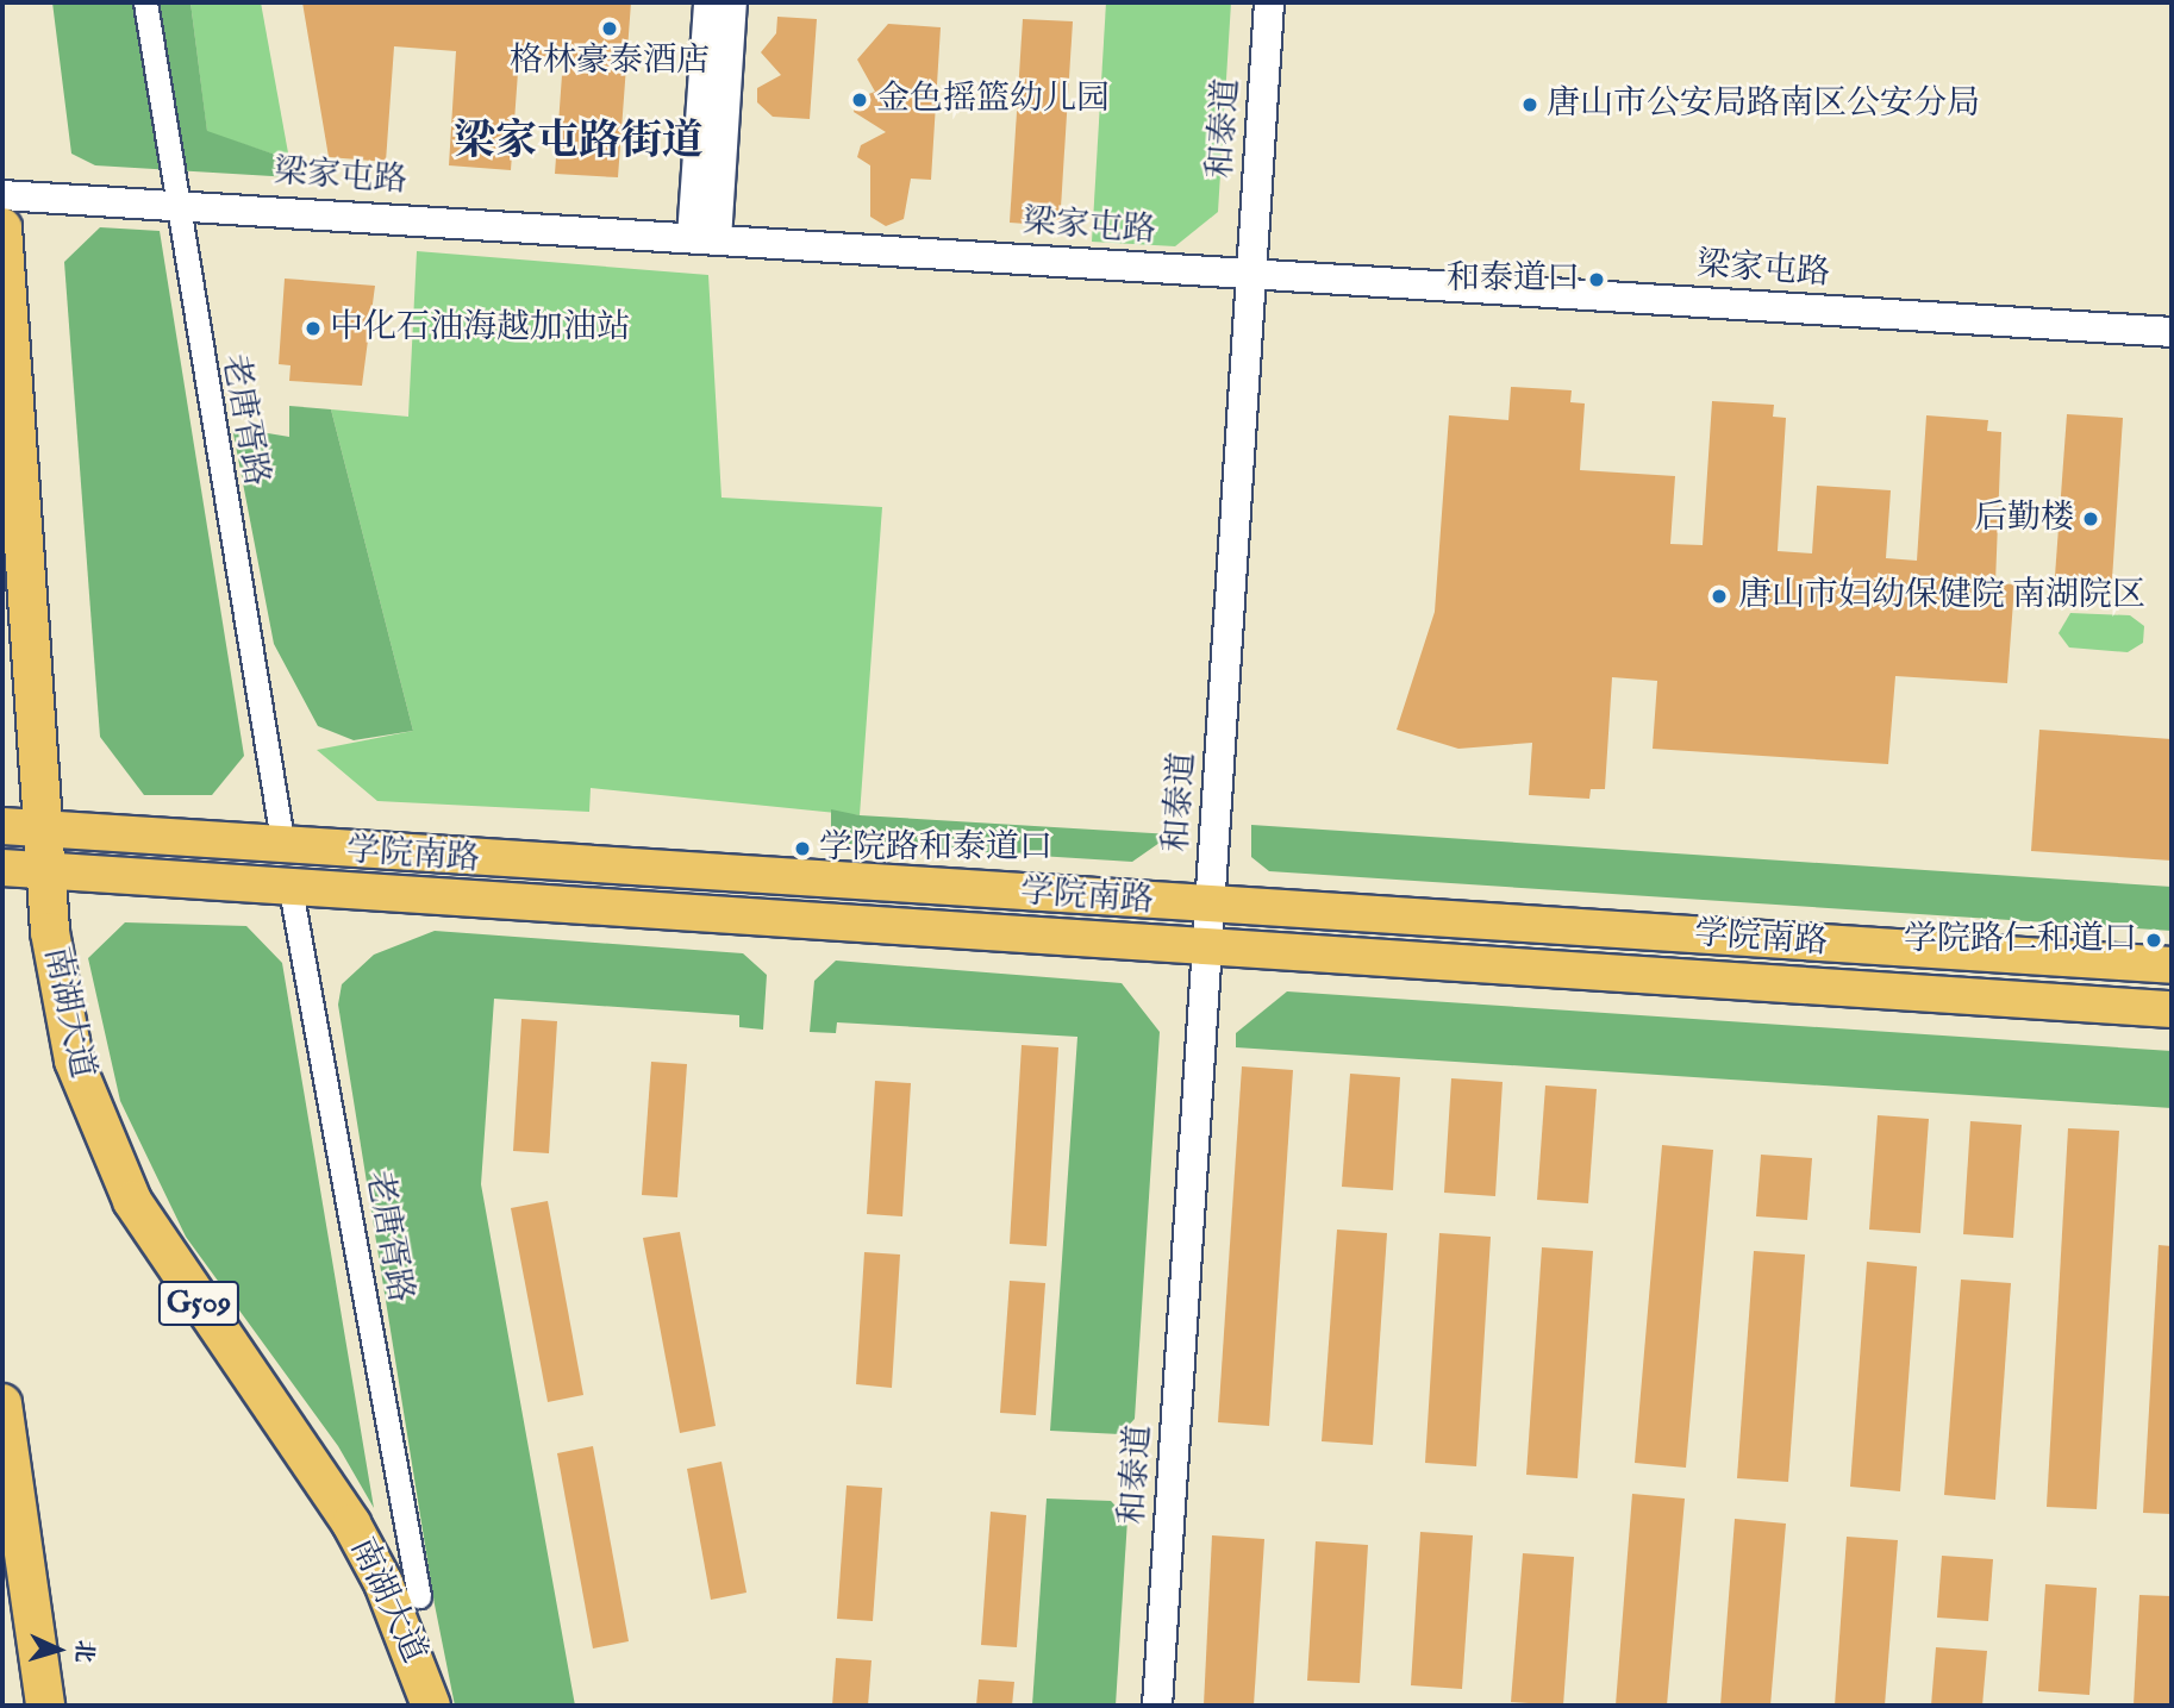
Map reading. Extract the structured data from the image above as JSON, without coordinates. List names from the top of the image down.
{
  "streets": {
    "highway": ["南湖大道", "G509"],
    "main road": ["学院南路"],
    "street": ["和泰道", "梁家屯路", "老唐胥路"]
  },
  "crossings": [
    ["和泰道", "梁家屯路"],
    ["和泰道", "学院南路"],
    ["梁家屯路", "老唐胥路"],
    ["老唐胥路", "学院南路"],
    ["学院南路", "南湖大道"]
  ],
  "districts": ["梁家屯路街道"],
  "places": [
    "格林豪泰酒店",
    "金色摇篮幼儿园",
    "唐山市公安局路南区公安分局",
    "和泰道口",
    "中化石油海越加油站",
    "后勤楼",
    "唐山市妇幼保健院 南湖院区",
    "学院路和泰道口",
    "学院路仁和道口"
  ],
  "north": "right"
}
